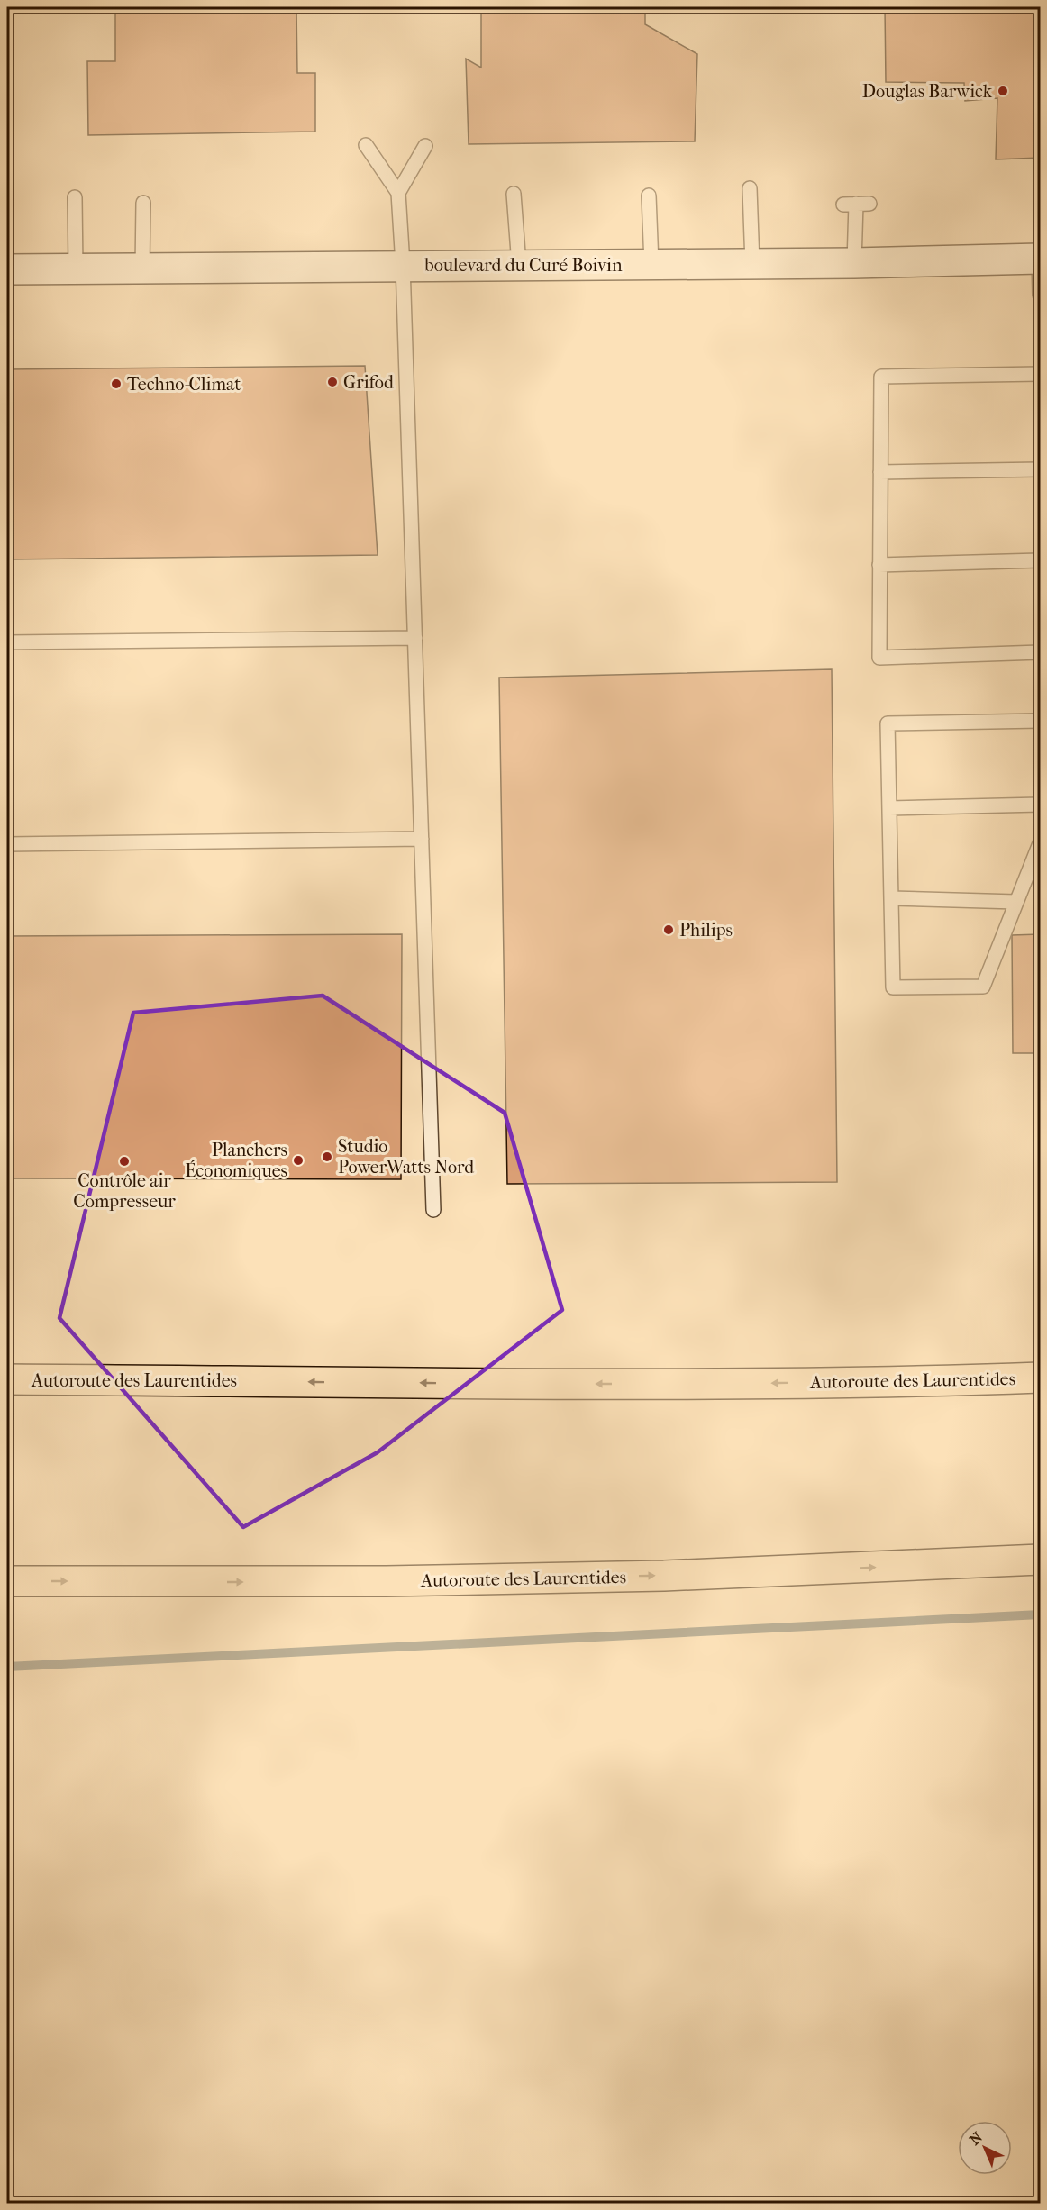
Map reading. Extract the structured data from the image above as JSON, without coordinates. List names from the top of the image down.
{
  "streets": {
    "highway": ["Autoroute des Laurentides"],
    "street": ["boulevard du Curé Boivin"]
  },
  "places": [
    "Douglas Barwick",
    "Grifod",
    "Techno-Climat",
    "Philips",
    "Studio PowerWatts Nord",
    "Planchers Économiques",
    "Contrôle air Compresseur"
  ],
  "north": "top left"
}
